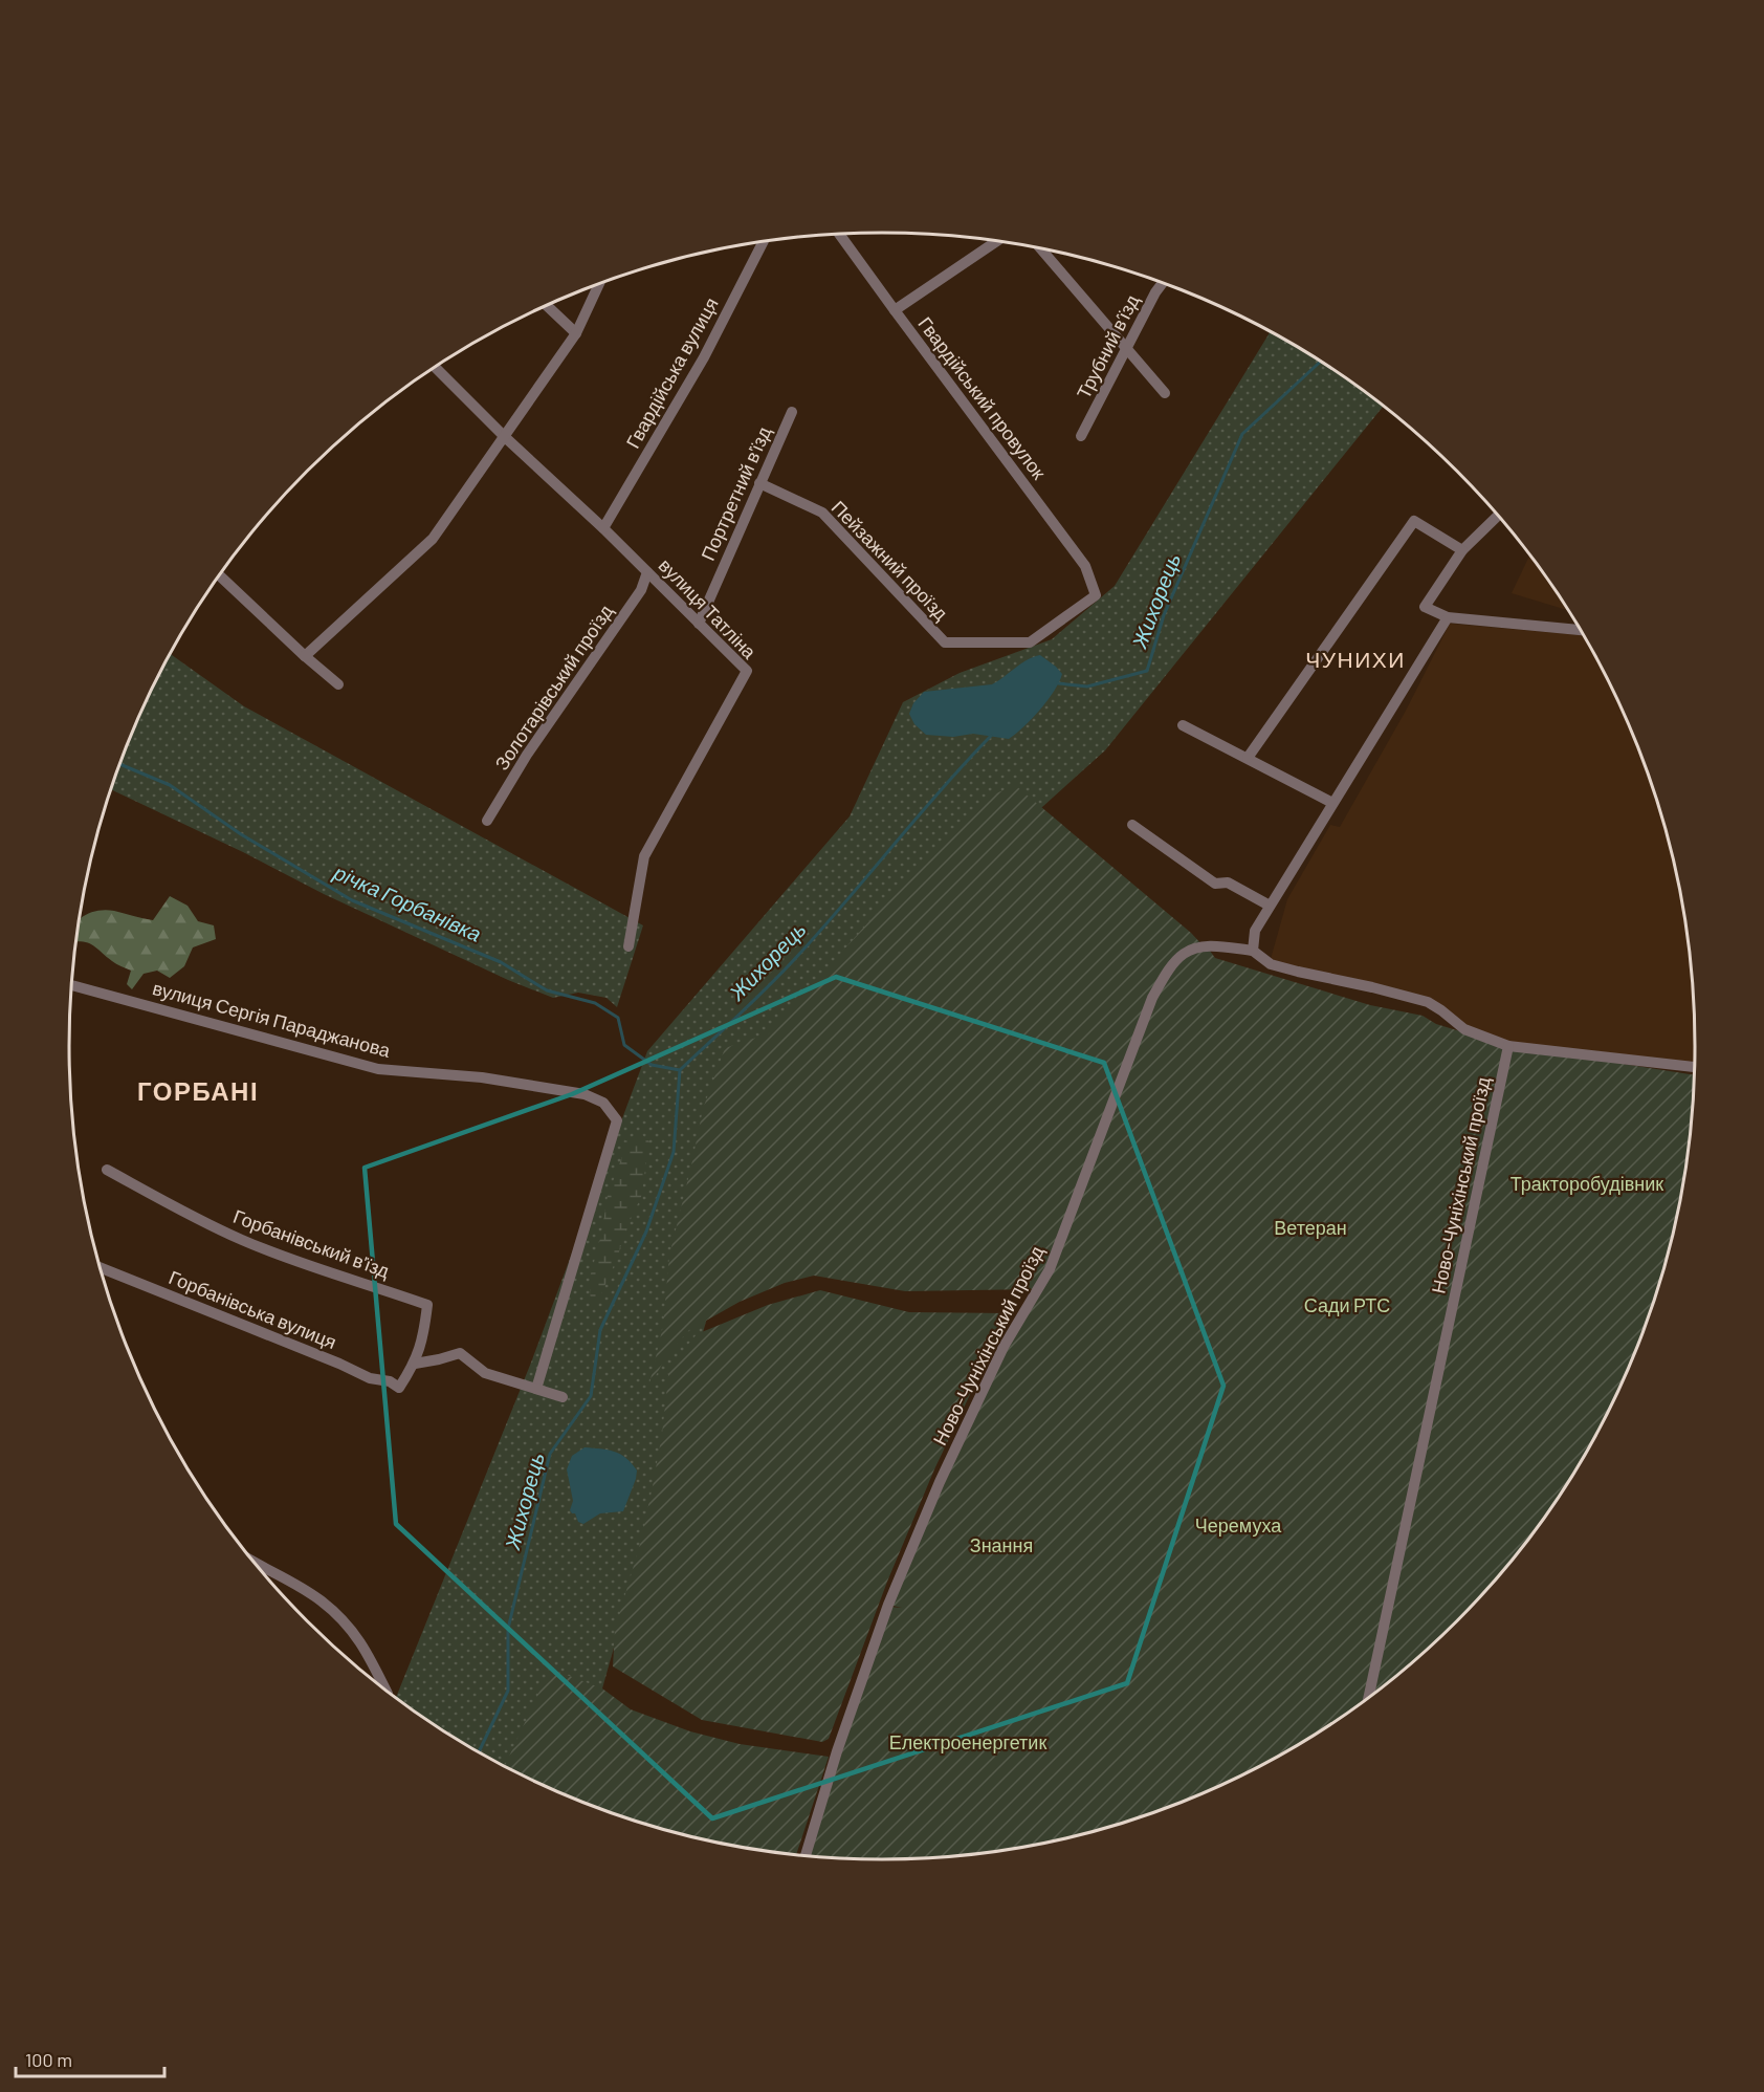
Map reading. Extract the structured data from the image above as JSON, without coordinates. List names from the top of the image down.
{
  "streets": {
    "street": [
      "Трубний в’їзд",
      "Гвардійська вулиця",
      "Гвардійський провулок",
      "Портретний в'їзд",
      "Пейзажний проїзд",
      "вулиця Татліна",
      "Золотарівський проїзд",
      "вулиця Сергія Параджанова",
      "Ново-Чуніхінський проїзд",
      "Горбанівський в'їзд",
      "Горбанівська вулиця"
    ]
  },
  "crossings": [
    ["Гвардійська вулиця", "вулиця Татліна"],
    ["Гвардійський провулок", "Пейзажний проїзд"],
    ["Портретний в'їзд", "Пейзажний проїзд"],
    ["Портретний в'їзд", "вулиця Татліна"],
    ["вулиця Татліна", "Золотарівський проїзд"],
    ["Горбанівський в'їзд", "Горбанівська вулиця"]
  ],
  "districts": ["ЧУНИХИ", "ГОРБАНІ"],
  "water": ["Жихорець", "річка Горбанівка"],
  "parks": [
    "Тракторобудівник",
    "Ветеран",
    "Сади РТС",
    "Черемуха",
    "Знання",
    "Електроенергетик"
  ],
  "scale_bar": "100 m"
}
